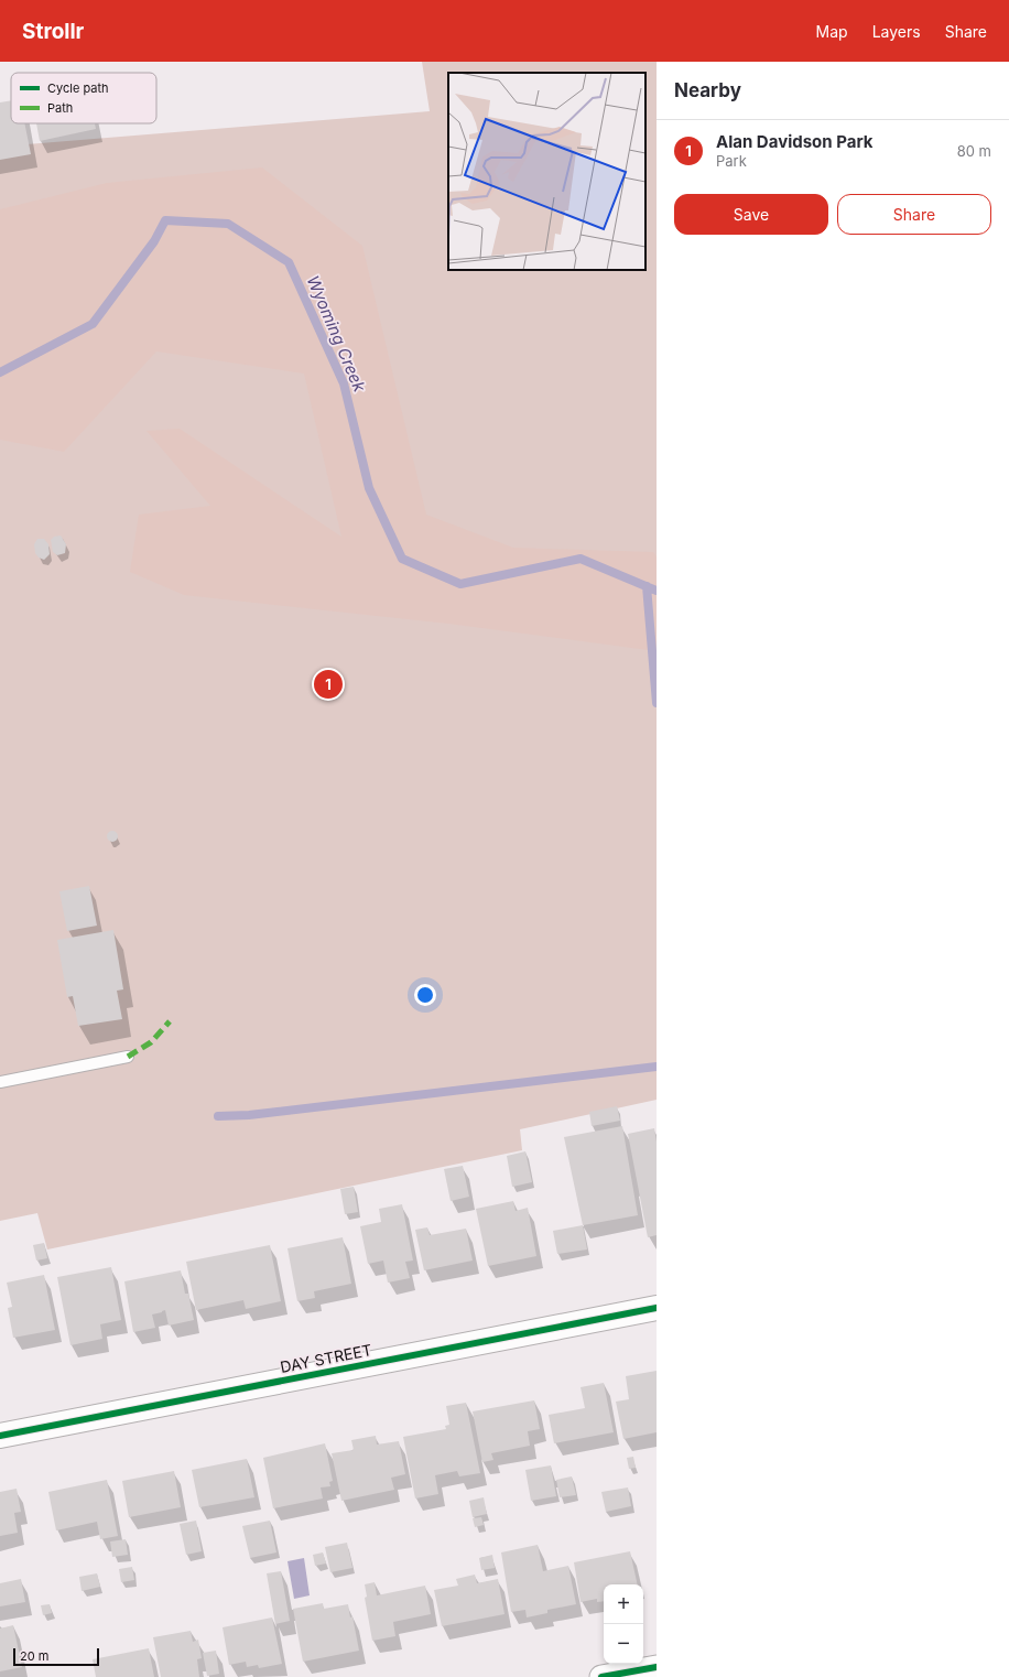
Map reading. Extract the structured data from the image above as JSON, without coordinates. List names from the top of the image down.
{
  "streets": {
    "street": ["DAY STREET"]
  },
  "water": ["Wyoming Creek"],
  "legend": ["Cycle path", "Path"],
  "scale_bar": "20 m",
  "page": {
    "header": "Strollr",
    "nav": ["Map", "Layers", "Share"],
    "heading": "Nearby",
    "list": [
      {
        "mark": "1",
        "name": "Alan Davidson Park",
        "note": "Park",
        "value": "80 m"
      }
    ],
    "buttons": ["Save", "Share"],
    "pins": "1",
    "map_buttons": ["+", "−"],
    "scale": "20 m"
  }
}
